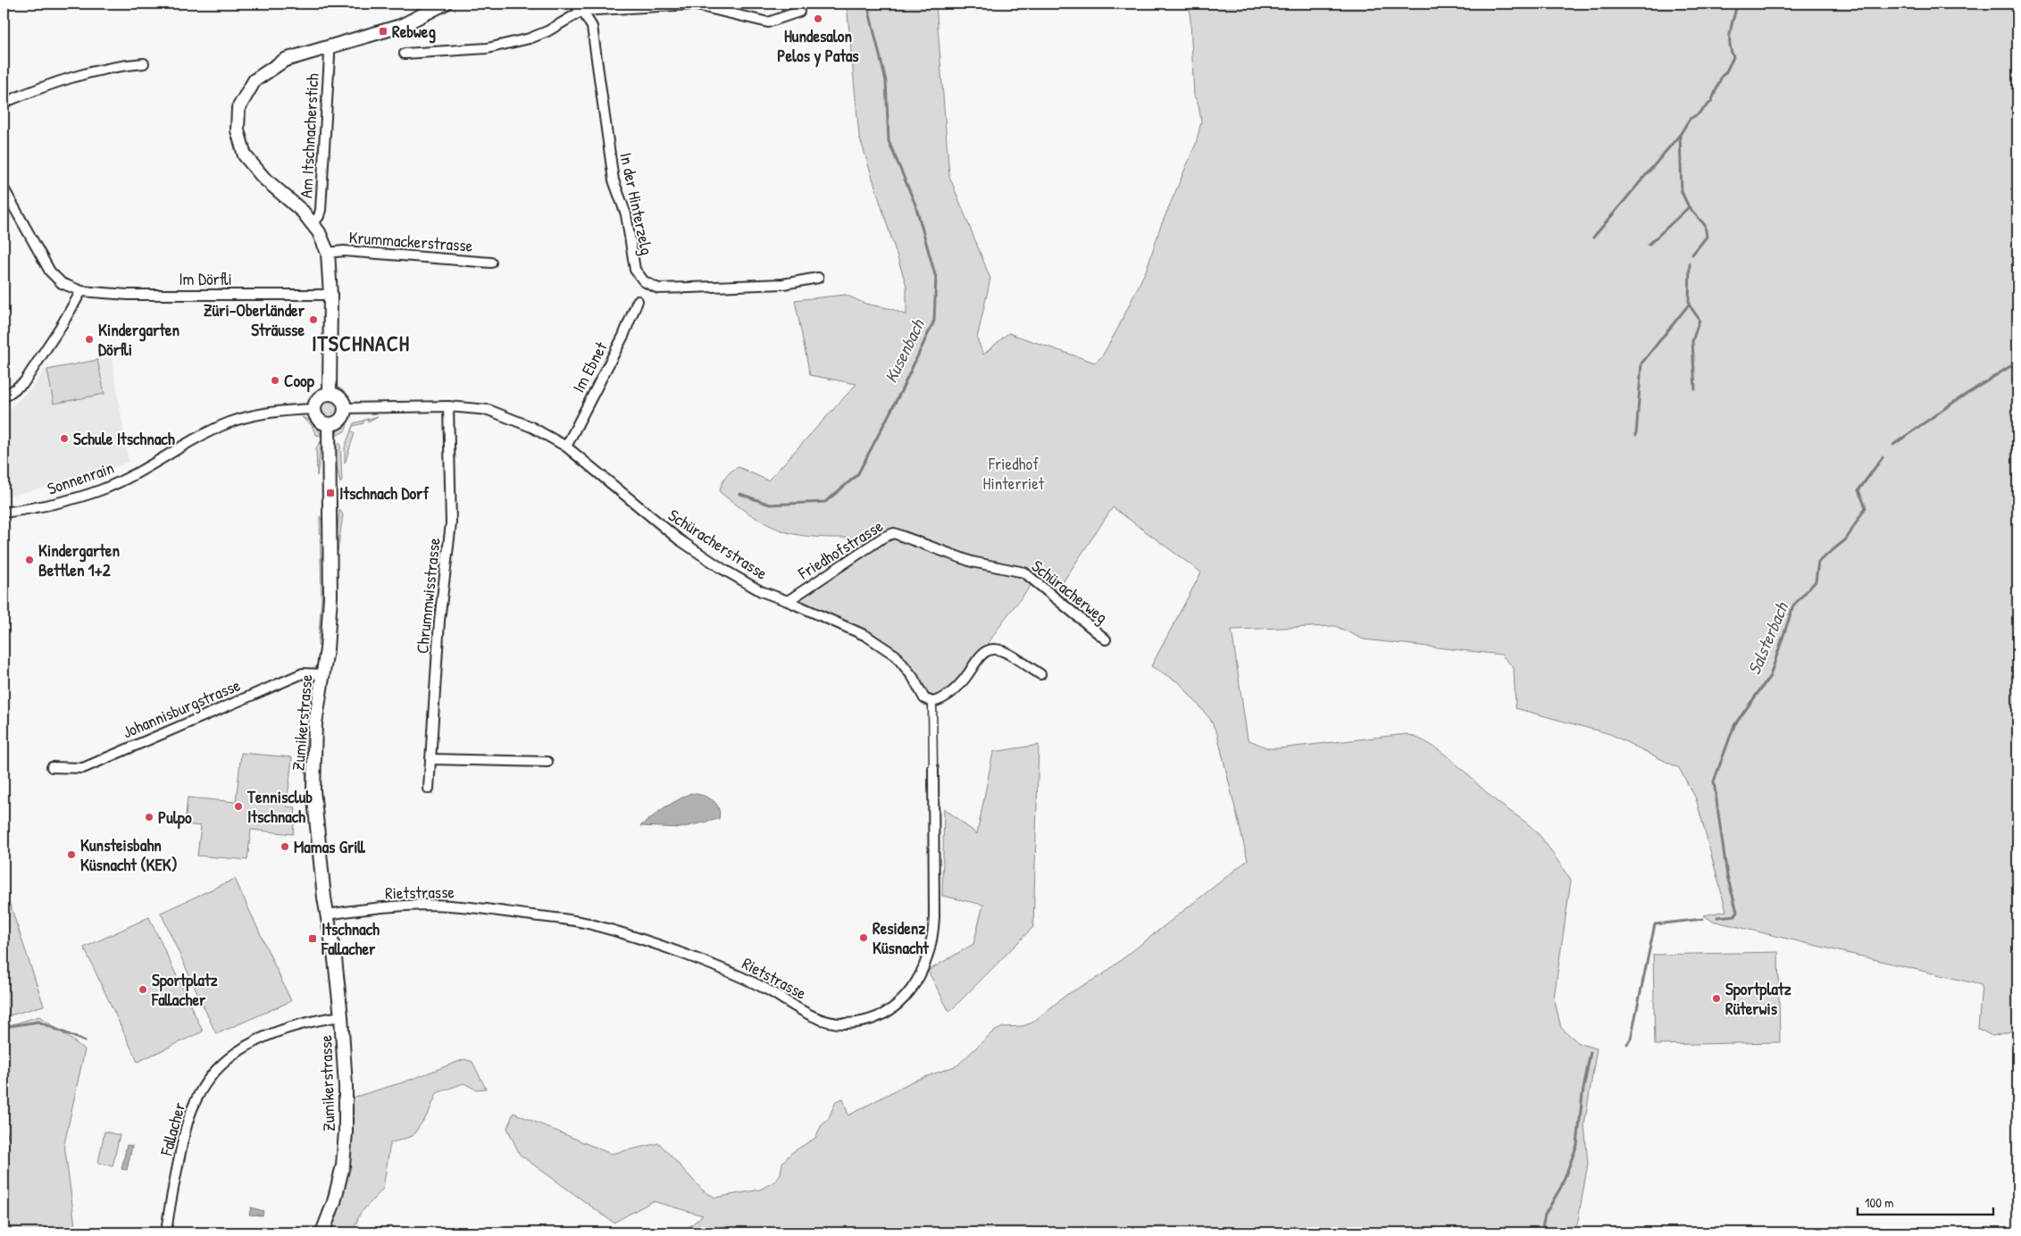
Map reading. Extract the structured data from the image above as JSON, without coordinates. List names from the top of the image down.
{
  "streets": {
    "main road": ["Zumikerstrasse"],
    "street": [
      "Am Itschnacherstich",
      "In der Hinterzelg",
      "Krummackerstrasse",
      "Im Dörfli",
      "Im Ebnet",
      "Sonnenrain",
      "Schüracherstrasse",
      "Friedhofstrasse",
      "Schüracherweg",
      "Chrummwisstrasse",
      "Johannisburgstrasse",
      "Rietstrasse",
      "Fallacher"
    ]
  },
  "crossings": [
    ["Im Ebnet", "Schüracherstrasse"],
    ["Sonnenrain", "Schüracherstrasse"],
    ["Sonnenrain", "Zumikerstrasse"],
    ["Schüracherstrasse", "Friedhofstrasse"],
    ["Schüracherstrasse", "Chrummwisstrasse"],
    ["Schüracherstrasse", "Zumikerstrasse"],
    ["Schüracherstrasse", "Rietstrasse"],
    ["Friedhofstrasse", "Schüracherweg"],
    ["Johannisburgstrasse", "Zumikerstrasse"],
    ["Zumikerstrasse", "Rietstrasse"],
    ["Zumikerstrasse", "Fallacher"]
  ],
  "districts": ["ITSCHNACH"],
  "water": ["Kusenbach", "Salsterbach"],
  "parks": ["Friedhof Hinterriet"],
  "places": {
    "other": [
      "Hundesalon Pelos y Patas",
      "Züri-Oberländer Sträusse",
      "Kindergarten Dörfli",
      "Coop",
      "Schule Itschnach",
      "Kindergarten Bettlen 1+2",
      "Tennisclub Itschnach",
      "Pulpo",
      "Mamas Grill",
      "Kunsteisbahn Küsnacht (KEK)",
      "Residenz Küsnacht",
      "Sportplatz Fallacher",
      "Sportplatz Rüterwis"
    ],
    "transit": ["Rebweg", "Itschnach Dorf", "Itschnach Fallacher"]
  },
  "scale_bar": "100 m"
}
